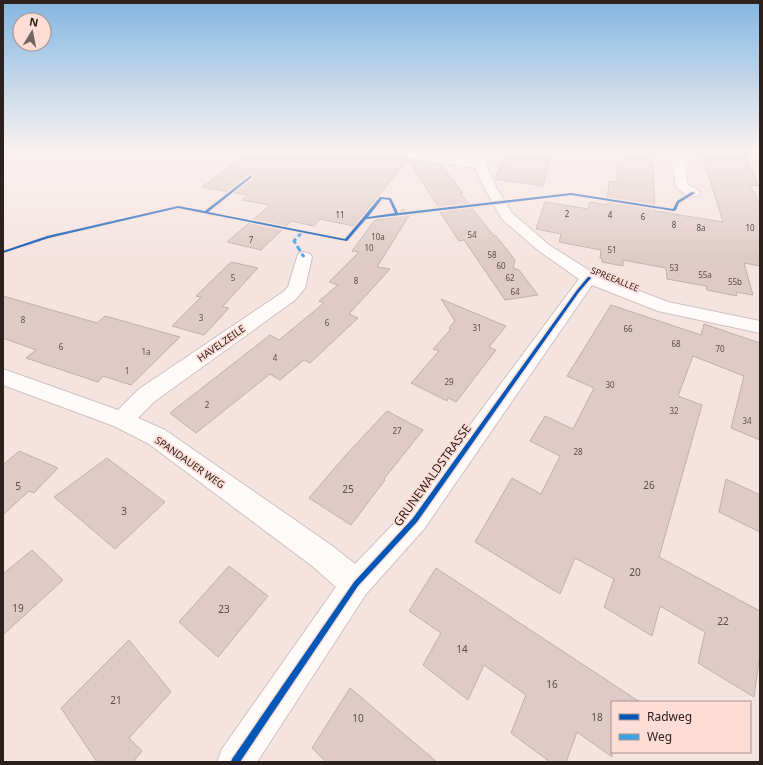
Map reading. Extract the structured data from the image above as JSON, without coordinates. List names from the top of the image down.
{
  "streets": {
    "street": [
      "SPREEALLEE",
      "HAVELZEILE",
      "SPANDAUER WEG",
      "GRUNEWALDSTRASSE"
    ]
  },
  "crossings": [
    ["SPREEALLEE", "GRUNEWALDSTRASSE"],
    ["HAVELZEILE", "SPANDAUER WEG"],
    ["SPANDAUER WEG", "GRUNEWALDSTRASSE"]
  ],
  "house_numbers": [
    "2",
    "11",
    "4",
    "6",
    "8",
    "8a",
    "10",
    "54",
    "10a",
    "7",
    "10",
    "51",
    "58",
    "60",
    "53",
    "55a",
    "5",
    "62",
    "8",
    "55b",
    "64",
    "3",
    "8",
    "6",
    "31",
    "66",
    "68",
    "6",
    "70",
    "1a",
    "4",
    "1",
    "29",
    "30",
    "2",
    "32",
    "34",
    "27",
    "28",
    "26",
    "5",
    "25",
    "3",
    "20",
    "19",
    "23",
    "22",
    "14",
    "16",
    "21",
    "18",
    "10"
  ],
  "legend": ["Radweg", "Weg"],
  "north": "top"
}
